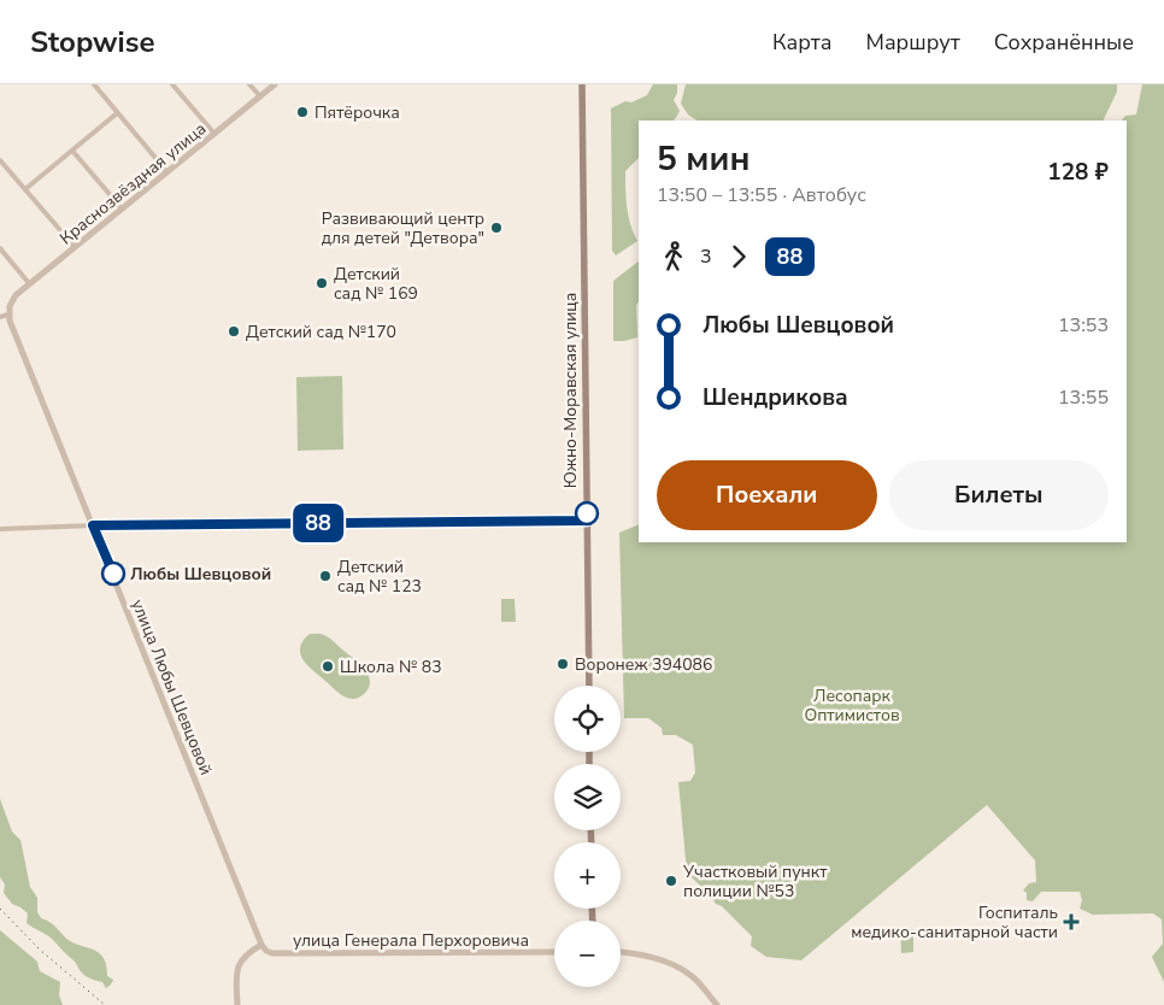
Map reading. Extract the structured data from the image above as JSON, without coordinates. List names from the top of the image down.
{
  "streets": {
    "main road": ["Южно-Моравская улица"],
    "street": ["Краснозвёздная улица", "улица Любы Шевцовой", "улица Генерала Перхоровича"]
  },
  "crossings": [
    ["Краснозвёздная улица", "улица Любы Шевцовой"],
    ["улица Любы Шевцовой", "улица Генерала Перхоровича"]
  ],
  "parks": ["Лесопарк Оптимистов"],
  "places": {
    "other": [
      "Пятёрочка",
      "Развивающий центр для детей \"Детвора\"",
      "Детский сад № 169",
      "Детский сад №170",
      "Любы Шевцовой",
      "Детский сад № 123",
      "Воронеж 394086",
      "Школа № 83",
      "Участковый пункт полиции №53"
    ],
    "health": ["Госпиталь медико-санитарной части"]
  },
  "lines": ["bus line 88"],
  "page": {
    "header": "Stopwise",
    "nav": ["Карта", "Маршрут", "Сохранённые"],
    "on_map": "88",
    "heading": ["5 мин", "13:50 – 13:55 · Автобус", "128 ₽"],
    "legs": ["3", "88"],
    "list": [
      {
        "name": "Любы Шевцовой",
        "value": "13:53"
      },
      {
        "name": "Шендрикова",
        "value": "13:55"
      }
    ],
    "buttons": ["Поехали", "Билеты"],
    "map_buttons": ["+", "−"]
  }
}
